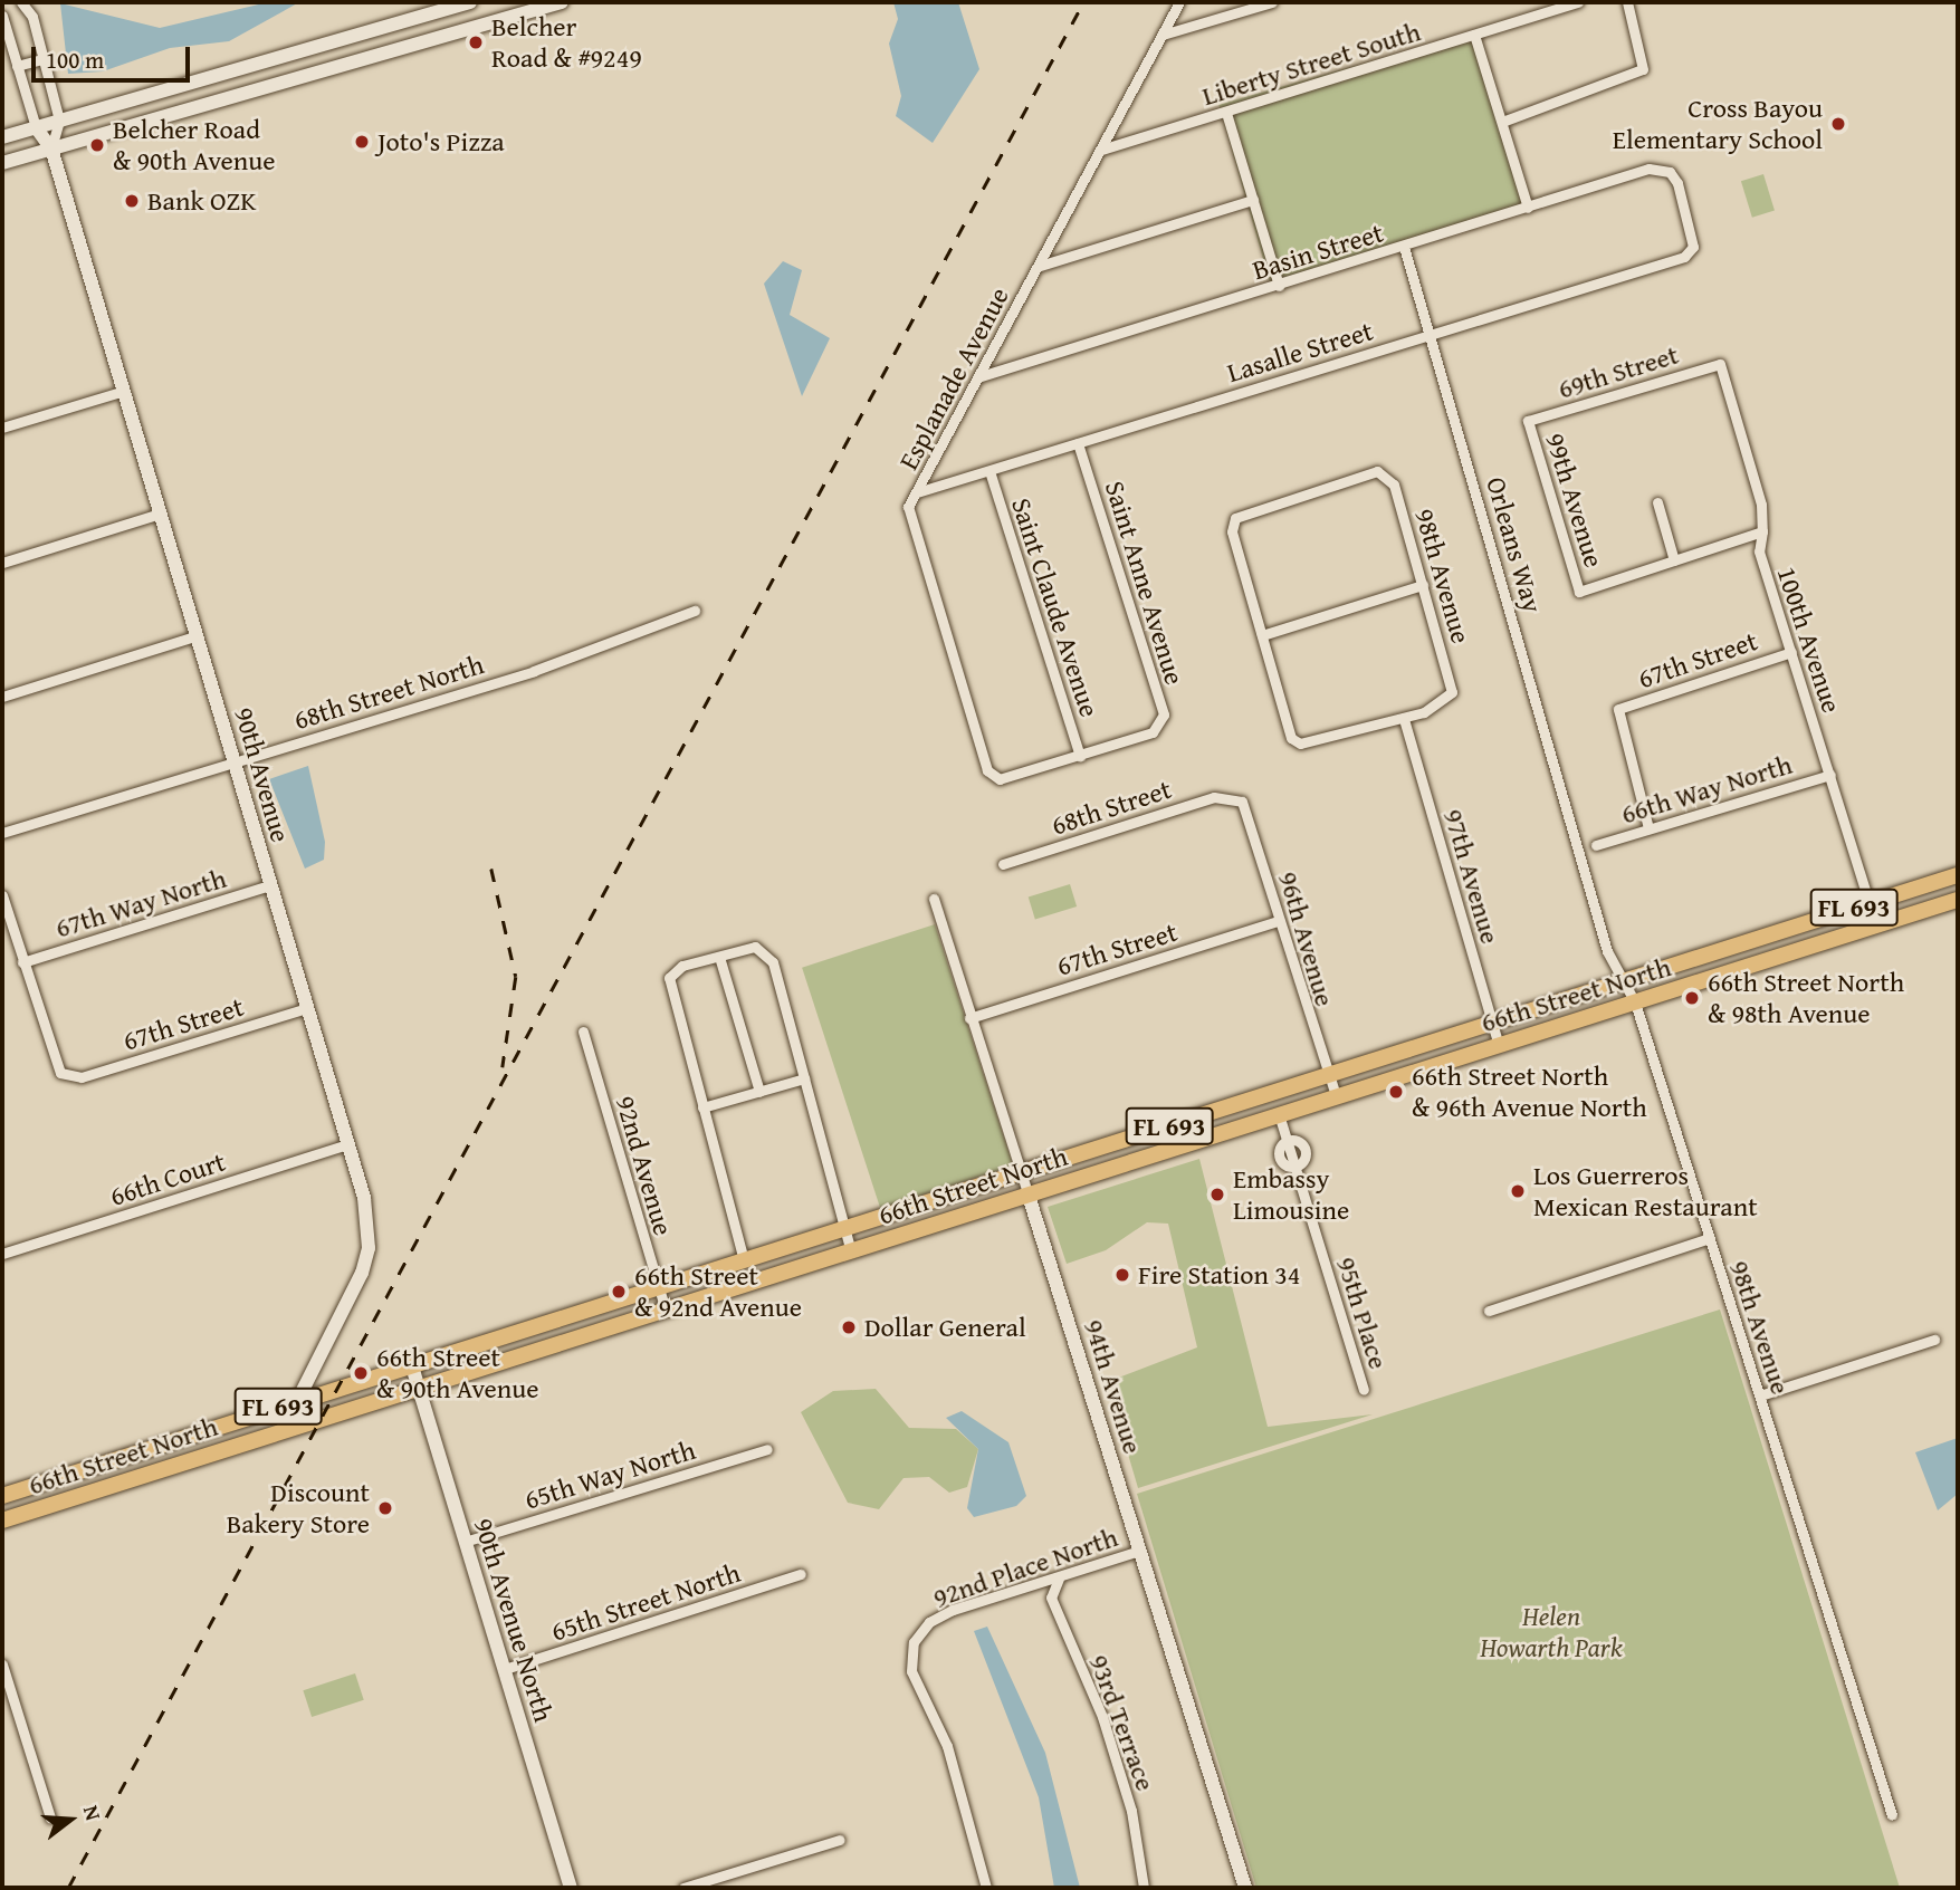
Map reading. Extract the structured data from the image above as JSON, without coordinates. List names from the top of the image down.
{
  "streets": {
    "main road": ["FL 693", "66th Street North"],
    "street": [
      "Liberty Street South",
      "Basin Street",
      "Lasalle Street",
      "69th Street",
      "Esplanade Avenue",
      "99th Avenue",
      "Orleans Way",
      "98th Avenue",
      "Saint Anne Avenue",
      "Saint Claude Avenue",
      "100th Avenue",
      "67th Street",
      "68th Street North",
      "90th Avenue",
      "66th Way North",
      "68th Street",
      "97th Avenue",
      "67th Way North",
      "96th Avenue",
      "92nd Avenue",
      "66th Court",
      "95th Place",
      "94th Avenue",
      "65th Way North",
      "92nd Place North",
      "65th Street North",
      "90th Avenue North",
      "93rd Terrace"
    ]
  },
  "crossings": [
    ["Liberty Street South", "Esplanade Avenue"],
    ["Basin Street", "Lasalle Street"],
    ["Basin Street", "Esplanade Avenue"],
    ["Basin Street", "Orleans Way"],
    ["Lasalle Street", "Esplanade Avenue"],
    ["Lasalle Street", "Orleans Way"],
    ["Lasalle Street", "Saint Anne Avenue"],
    ["Lasalle Street", "Saint Claude Avenue"],
    ["69th Street", "99th Avenue"],
    ["69th Street", "100th Avenue"],
    ["Esplanade Avenue", "Saint Anne Avenue"],
    ["Esplanade Avenue", "Saint Claude Avenue"],
    ["Orleans Way", "98th Avenue"],
    ["98th Avenue", "97th Avenue"],
    ["98th Avenue", "66th Street North"],
    ["Saint Anne Avenue", "Saint Claude Avenue"],
    ["100th Avenue", "67th Street"],
    ["100th Avenue", "66th Way North"],
    ["100th Avenue", "66th Street North"],
    ["67th Street", "90th Avenue"],
    ["67th Street", "66th Way North"],
    ["67th Street", "67th Way North"],
    ["67th Street", "96th Avenue"],
    ["67th Street", "94th Avenue"],
    ["68th Street North", "90th Avenue"],
    ["90th Avenue", "67th Way North"],
    ["90th Avenue", "66th Street North"],
    ["90th Avenue", "66th Court"],
    ["68th Street", "96th Avenue"],
    ["97th Avenue", "66th Street North"],
    ["96th Avenue", "66th Street North"],
    ["66th Street North", "92nd Avenue"],
    ["66th Street North", "95th Place"],
    ["66th Street North", "94th Avenue"],
    ["66th Street North", "90th Avenue North"],
    ["94th Avenue", "92nd Place North"],
    ["65th Way North", "90th Avenue North"],
    ["92nd Place North", "93rd Terrace"],
    ["65th Street North", "90th Avenue North"]
  ],
  "parks": ["Helen Howarth Park"],
  "places": [
    "Belcher Road & #9249",
    "Cross Bayou Elementary School",
    "Joto's Pizza",
    "Belcher Road & 90th Avenue",
    "Bank OZK",
    "66th Street North & 98th Avenue",
    "66th Street North & 96th Avenue North",
    "Los Guerreros Mexican Restaurant",
    "Embassy Limousine",
    "Fire Station 34",
    "66th Street & 92nd Avenue",
    "Dollar General",
    "66th Street & 90th Avenue",
    "Discount Bakery Store"
  ],
  "scale_bar": "100 m",
  "north": "right"
}
